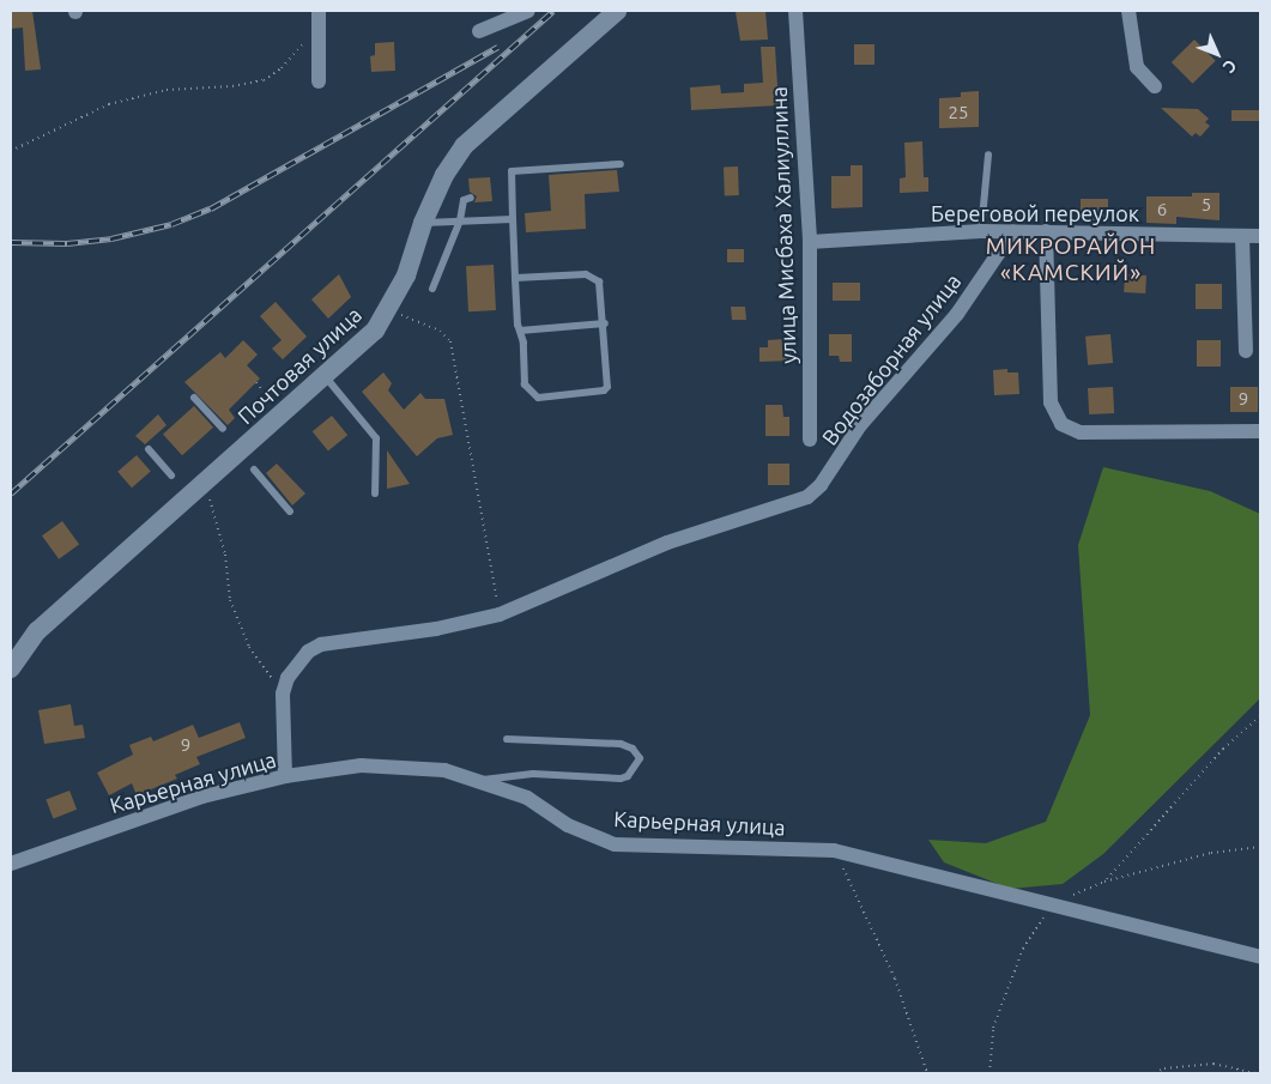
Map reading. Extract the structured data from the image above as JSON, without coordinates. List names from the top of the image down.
{
  "streets": {
    "street": [
      "Береговой переулок",
      "улица Мисбаха Халиуллина",
      "Водозаборная улица",
      "Почтовая улица",
      "Карьерная улица"
    ]
  },
  "crossings": [
    ["Береговой переулок", "улица Мисбаха Халиуллина"],
    ["Береговой переулок", "Водозаборная улица"]
  ],
  "districts": ["МИКРОРАЙОН «КАМСКИЙ»"],
  "house_numbers": [
    "25",
    "5",
    "6",
    "9",
    "9"
  ],
  "north": "bottom right"
}
